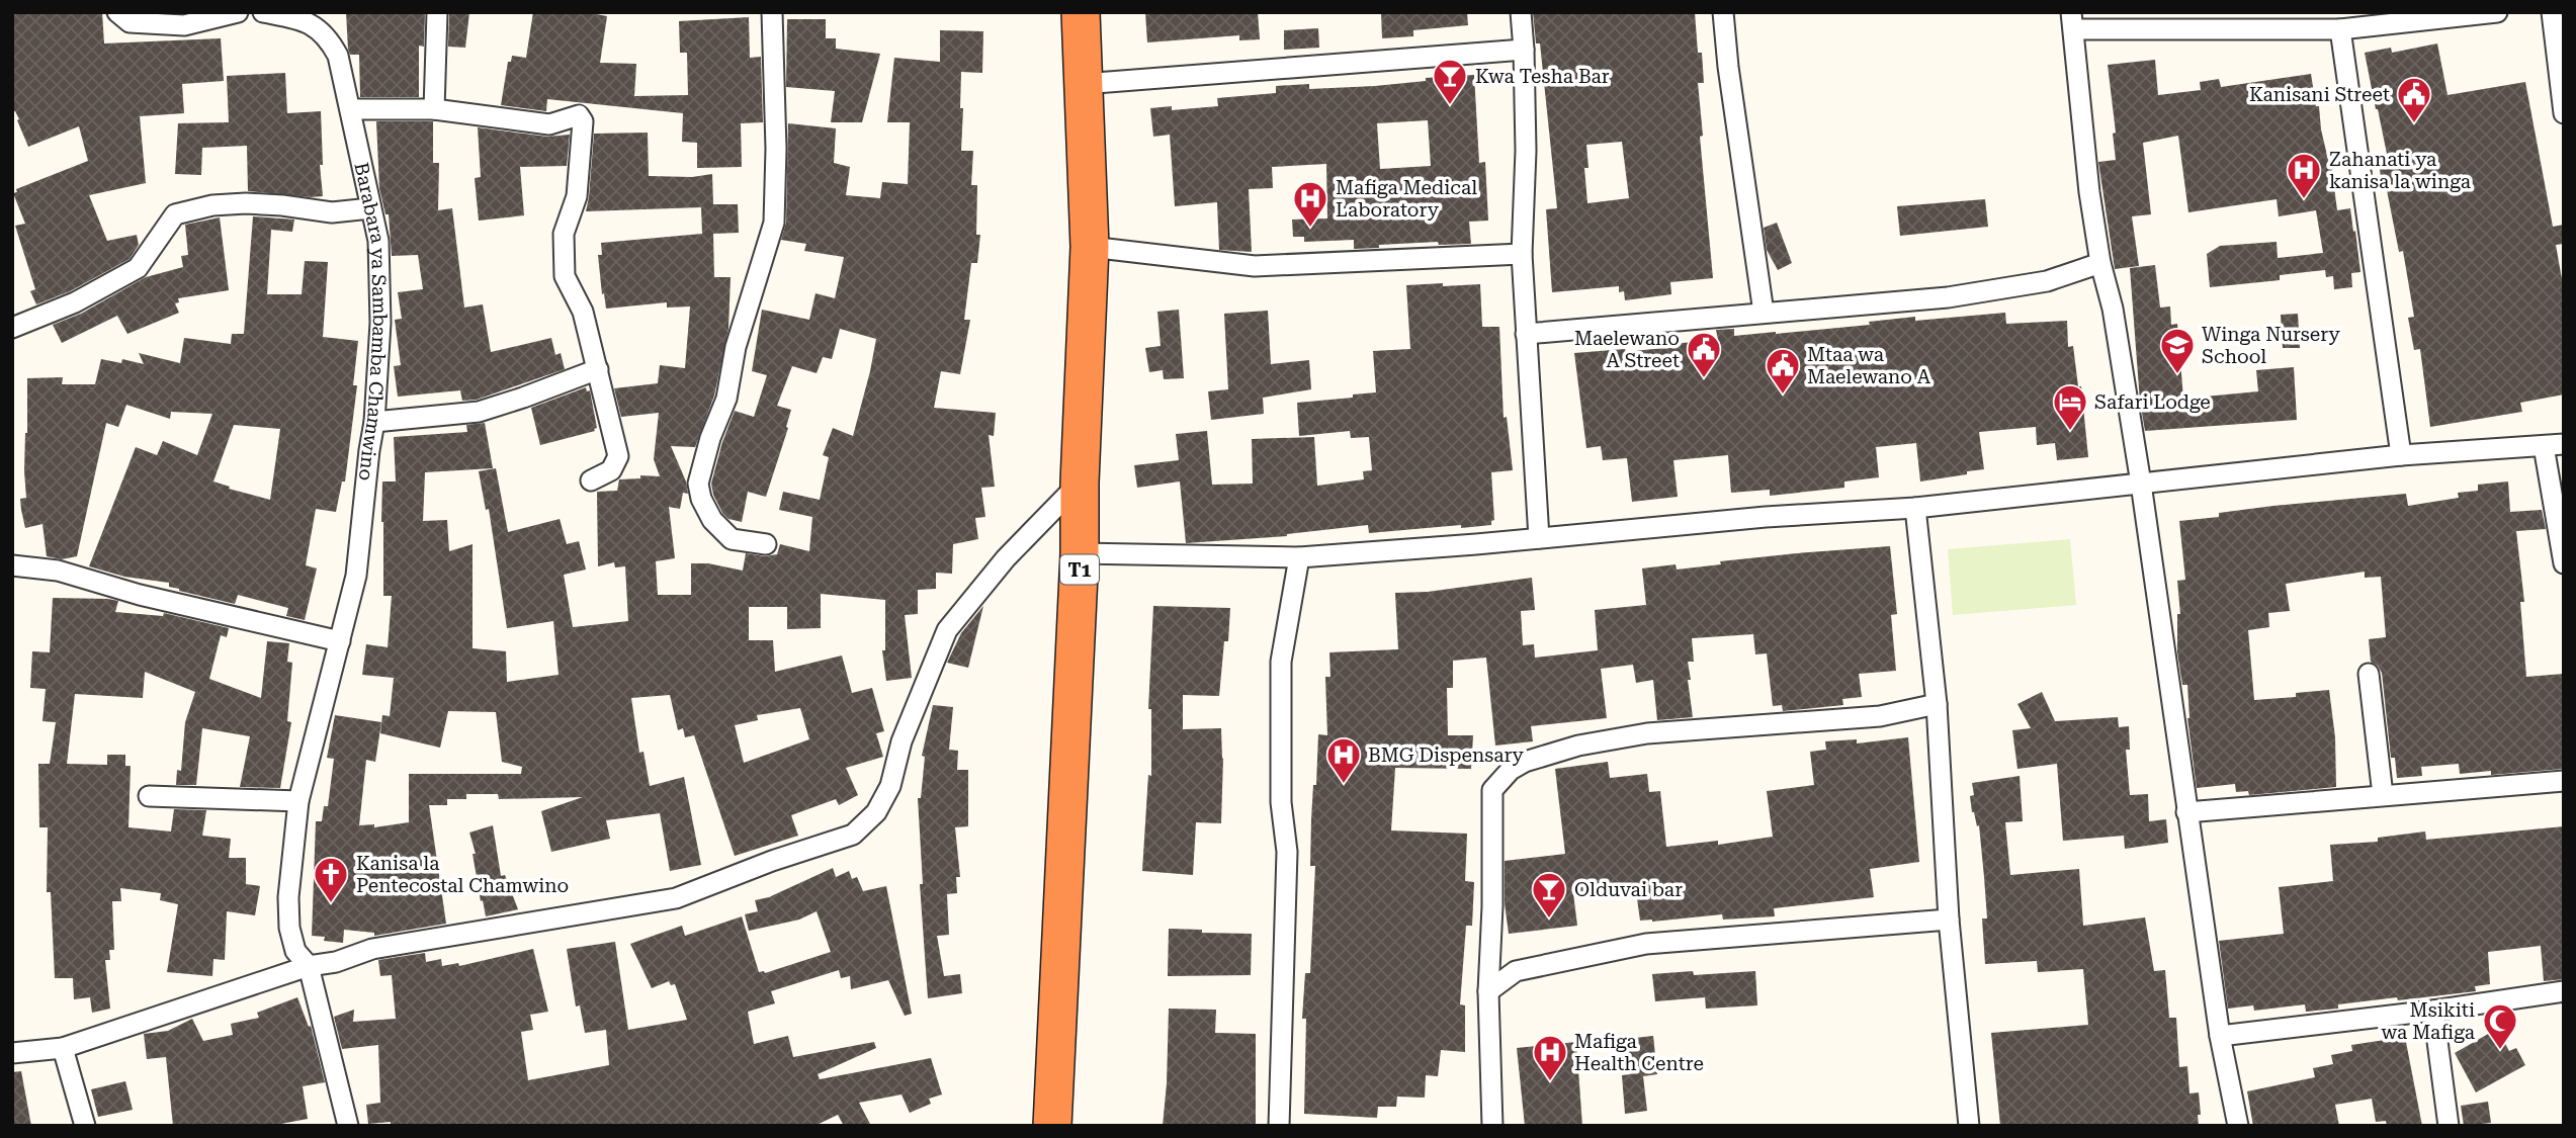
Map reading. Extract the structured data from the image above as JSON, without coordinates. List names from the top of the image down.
{
  "streets": {
    "highway": ["T1"],
    "street": ["Barabara ya Sambamba Chamwino"]
  },
  "places": {
    "bar": ["Kwa Tesha Bar", "Olduvai bar"],
    "public building": ["Kanisani Street", "Maelewano A Street", "Mtaa wa Maelewano A"],
    "hospital": [
      "Zahanati ya kanisa la winga",
      "Mafiga Medical Laboratory",
      "BMG Dispensary",
      "Mafiga Health Centre"
    ],
    "school or university": ["Winga Nursery School"],
    "hotel": ["Safari Lodge"],
    "church": ["Kanisa la Pentecostal Chamwino"],
    "mosque": ["Msikiti wa Mafiga"]
  }
}
